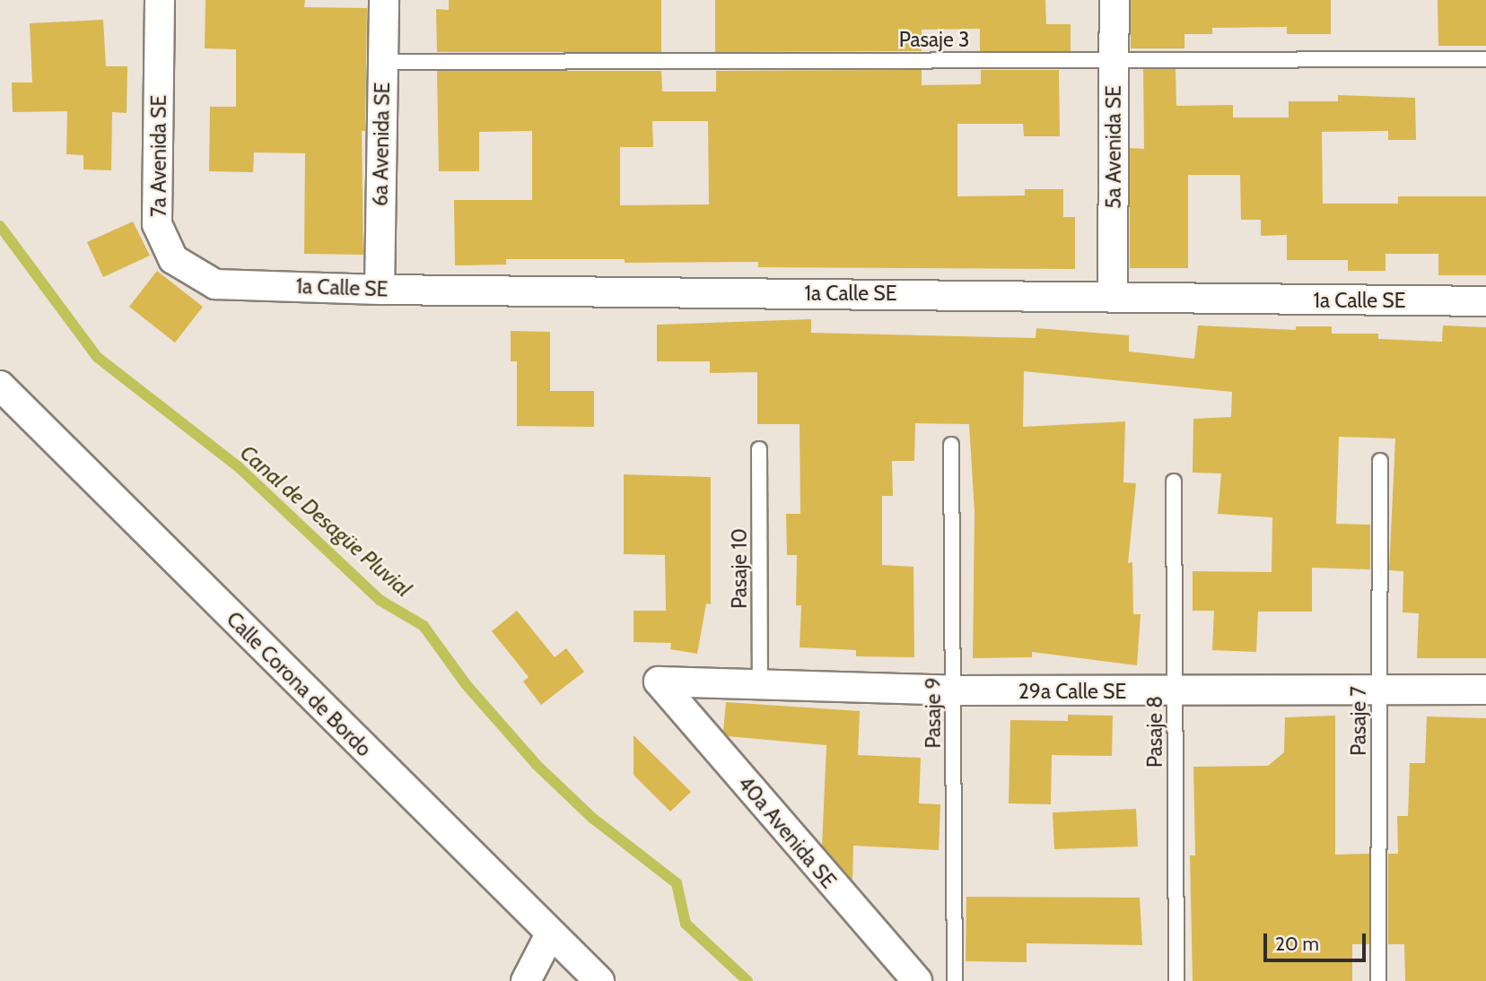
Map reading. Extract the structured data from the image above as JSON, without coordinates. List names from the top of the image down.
{
  "streets": {
    "street": [
      "6a Avenida SE",
      "5a Avenida SE",
      "7a Avenida SE",
      "1a Calle SE",
      "Calle Corona de Bordo",
      "29a Calle SE",
      "40a Avenida SE"
    ],
    "lane": [
      "Pasaje 3",
      "Pasaje 10",
      "Pasaje 9",
      "Pasaje 7",
      "Pasaje 8"
    ]
  },
  "crossings": [
    ["Pasaje 3", "6a Avenida SE"],
    ["Pasaje 3", "5a Avenida SE"],
    ["6a Avenida SE", "1a Calle SE"],
    ["5a Avenida SE", "1a Calle SE"],
    ["7a Avenida SE", "1a Calle SE"],
    ["Pasaje 10", "29a Calle SE"],
    ["29a Calle SE", "Pasaje 9"],
    ["29a Calle SE", "Pasaje 7"],
    ["29a Calle SE", "Pasaje 8"],
    ["29a Calle SE", "40a Avenida SE"]
  ],
  "water": ["Canal de Desagüe Pluvial"],
  "scale_bar": "20 m"
}
